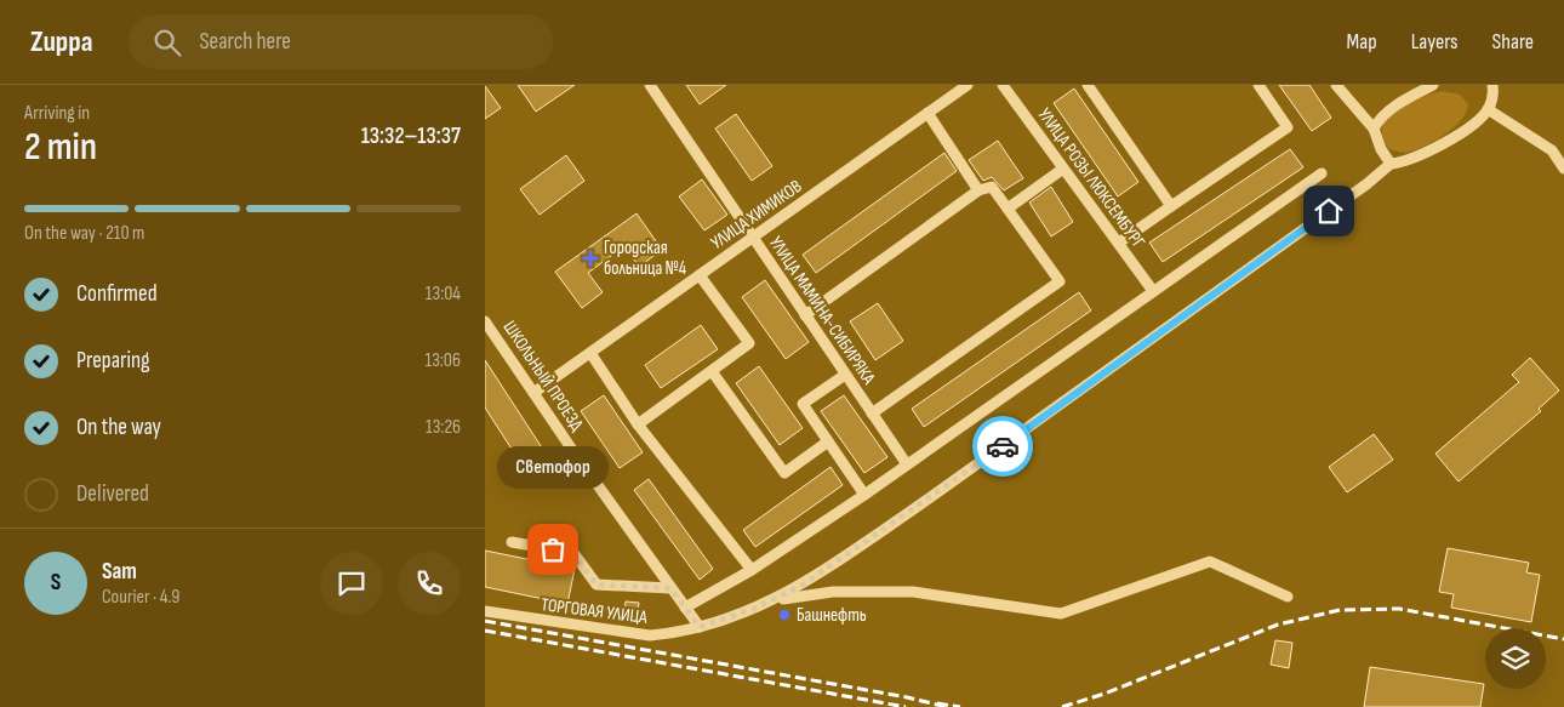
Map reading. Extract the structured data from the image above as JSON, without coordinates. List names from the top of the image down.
{
  "streets": {
    "street": [
      "УЛИЦА РОЗЫ ЛЮКСЕМБУРГ",
      "УЛИЦА ХИМИКОВ",
      "УЛИЦА МАМИНА-СИБИРЯКА",
      "ШКОЛЬНЫЙ ПРОЕЗД",
      "ТОРГОВАЯ УЛИЦА"
    ]
  },
  "crossings": [
    ["УЛИЦА ХИМИКОВ", "УЛИЦА МАМИНА-СИБИРЯКА"],
    ["УЛИЦА ХИМИКОВ", "ШКОЛЬНЫЙ ПРОЕЗД"],
    ["ШКОЛЬНЫЙ ПРОЕЗД", "ТОРГОВАЯ УЛИЦА"]
  ],
  "places": {
    "health": ["Городская больница №4"],
    "other": ["Светофор", "Башнефть"]
  },
  "page": {
    "header": "Zuppa",
    "search": "Search here",
    "nav": ["Map", "Layers", "Share"],
    "heading": ["2 min", "Arriving in", "13:32–13:37"],
    "panel": ["Sam", "Courier · 4.9"],
    "bar": "On the way · 210 m",
    "list": [
      ["Confirmed", "13:04"],
      ["Preparing", "13:06"],
      ["On the way", "13:26"],
      "Delivered"
    ],
    "bubble": "Светофор",
    "round": "S"
  }
}
